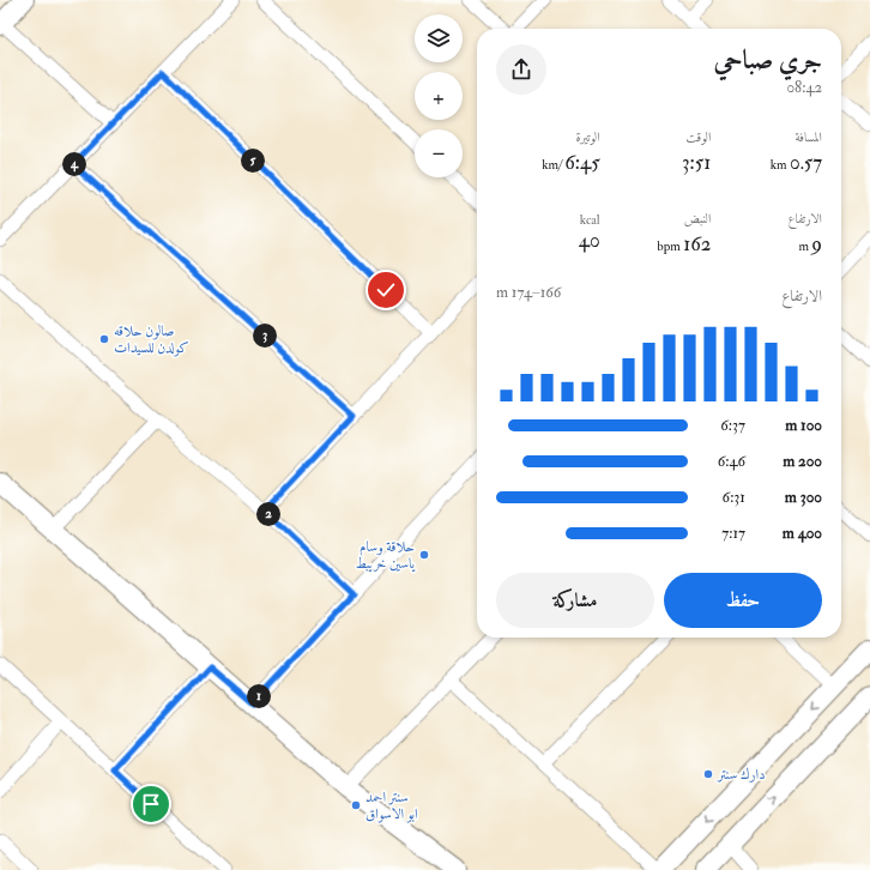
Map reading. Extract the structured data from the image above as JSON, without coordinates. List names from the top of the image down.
{
  "places": [
    "صالون حلاقه كولدن للسيدات",
    "حلاقة وسام ياسين خريبط",
    "دارك سنتر",
    "سنتر احمد ابو الاسواق"
  ],
  "page": {
    "map_buttons": ["+", "−"],
    "heading": ["جري صباحي", "08:42"],
    "stats": [
      ["المسافة", "0.57 km"],
      ["الوقت", "3:51"],
      ["الوتيرة", "6:45 /km"],
      ["الارتفاع", "9 m"],
      ["النبض", "162 bpm"],
      ["kcal", "40"]
    ],
    "pins": [
      "5",
      "4",
      "3",
      "2",
      "1"
    ],
    "chart": ["الارتفاع", "166–174 m"],
    "list": [
      {
        "name": "100 m",
        "note": "6:37"
      },
      {
        "name": "200 m",
        "note": "6:46"
      },
      {
        "name": "300 m",
        "note": "6:31"
      },
      {
        "name": "400 m",
        "note": "7:17"
      }
    ],
    "buttons": ["حفظ", "مشاركة"]
  }
}
